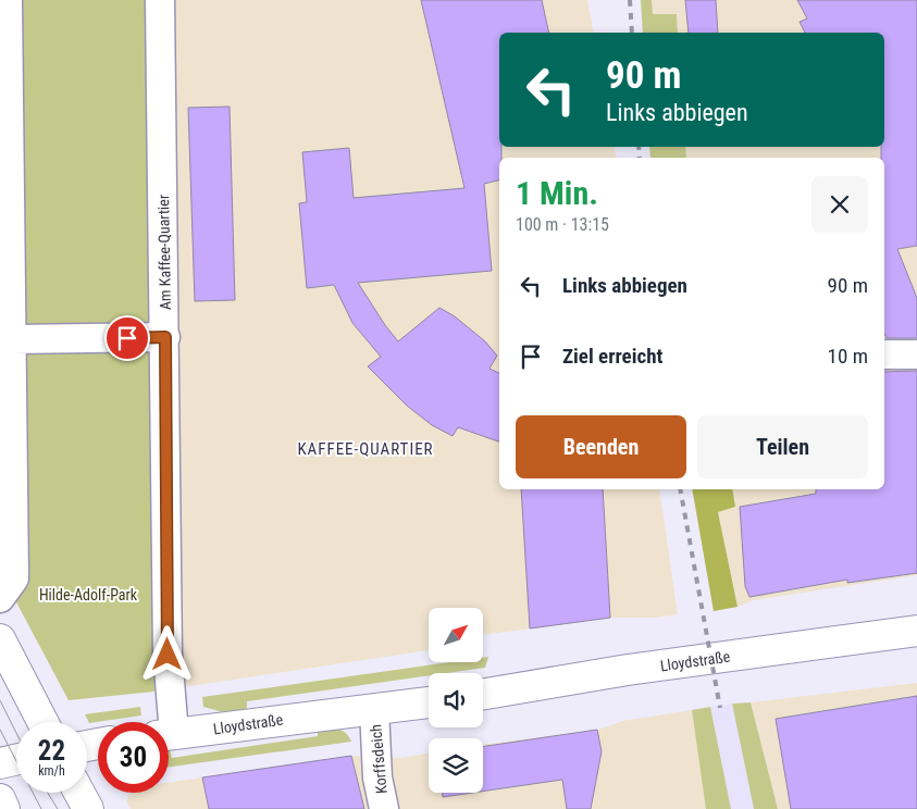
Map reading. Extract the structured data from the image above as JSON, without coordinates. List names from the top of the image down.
{
  "streets": {
    "street": ["Am Kaffee-Quartier", "Lloydstraße", "Korffsdeich"]
  },
  "crossings": [
    ["Lloydstraße", "Korffsdeich"]
  ],
  "districts": ["KAFFEE-QUARTIER"],
  "parks": ["Hilde-Adolf-Park"],
  "north": "top right",
  "page": {
    "turn": ["90 m", "Links abbiegen"],
    "heading": ["1 Min.", "100 m · 13:15"],
    "list": [
      {
        "name": "Links abbiegen",
        "value": "90 m"
      },
      {
        "name": "Ziel erreicht",
        "value": "10 m"
      }
    ],
    "buttons": ["Beenden", "Teilen"],
    "speed": "22 km/h",
    "limit": "30"
  }
}
